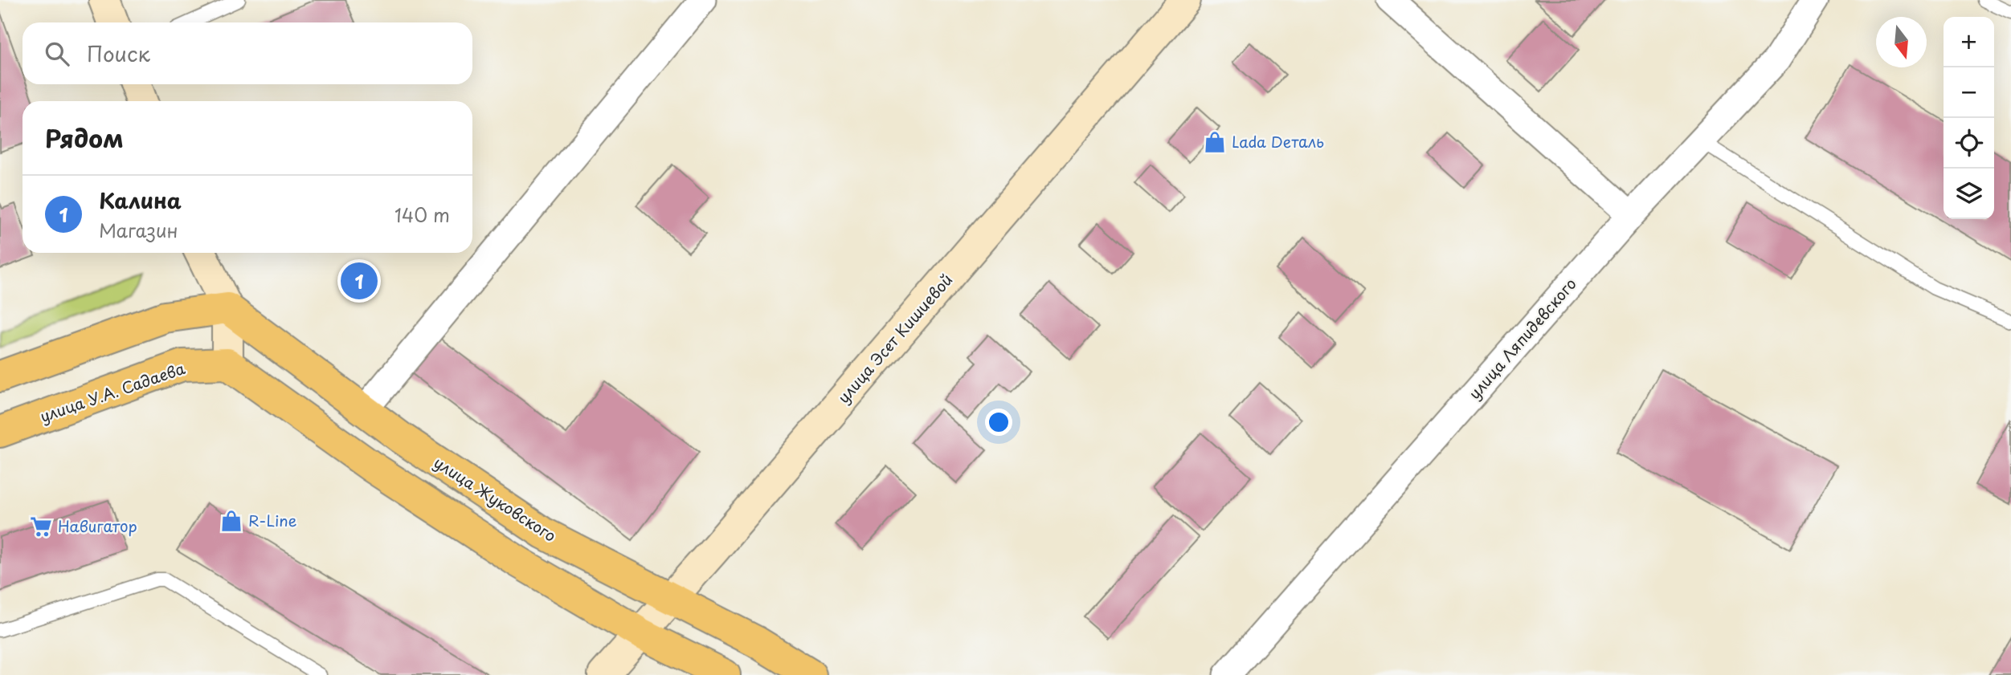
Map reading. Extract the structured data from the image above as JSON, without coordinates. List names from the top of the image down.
{
  "streets": {
    "main road": ["улица Эсет Кишиевой", "улица У.А. Садаева", "улица Жуковского"],
    "street": ["улица Ляпидевского"]
  },
  "crossings": [
    ["улица Эсет Кишиевой", "улица Жуковского"]
  ],
  "places": {
    "shop": ["Lada Dеталь", "R-Line"],
    "supermarket": ["Навигатор"]
  },
  "north": "bottom",
  "page": {
    "map_buttons": ["+", "−"],
    "search": "Поиск",
    "heading": "Рядом",
    "list": [
      {
        "mark": "1",
        "name": "Калина",
        "note": "Магазин",
        "value": "140 m"
      }
    ],
    "pins": "1"
  }
}
